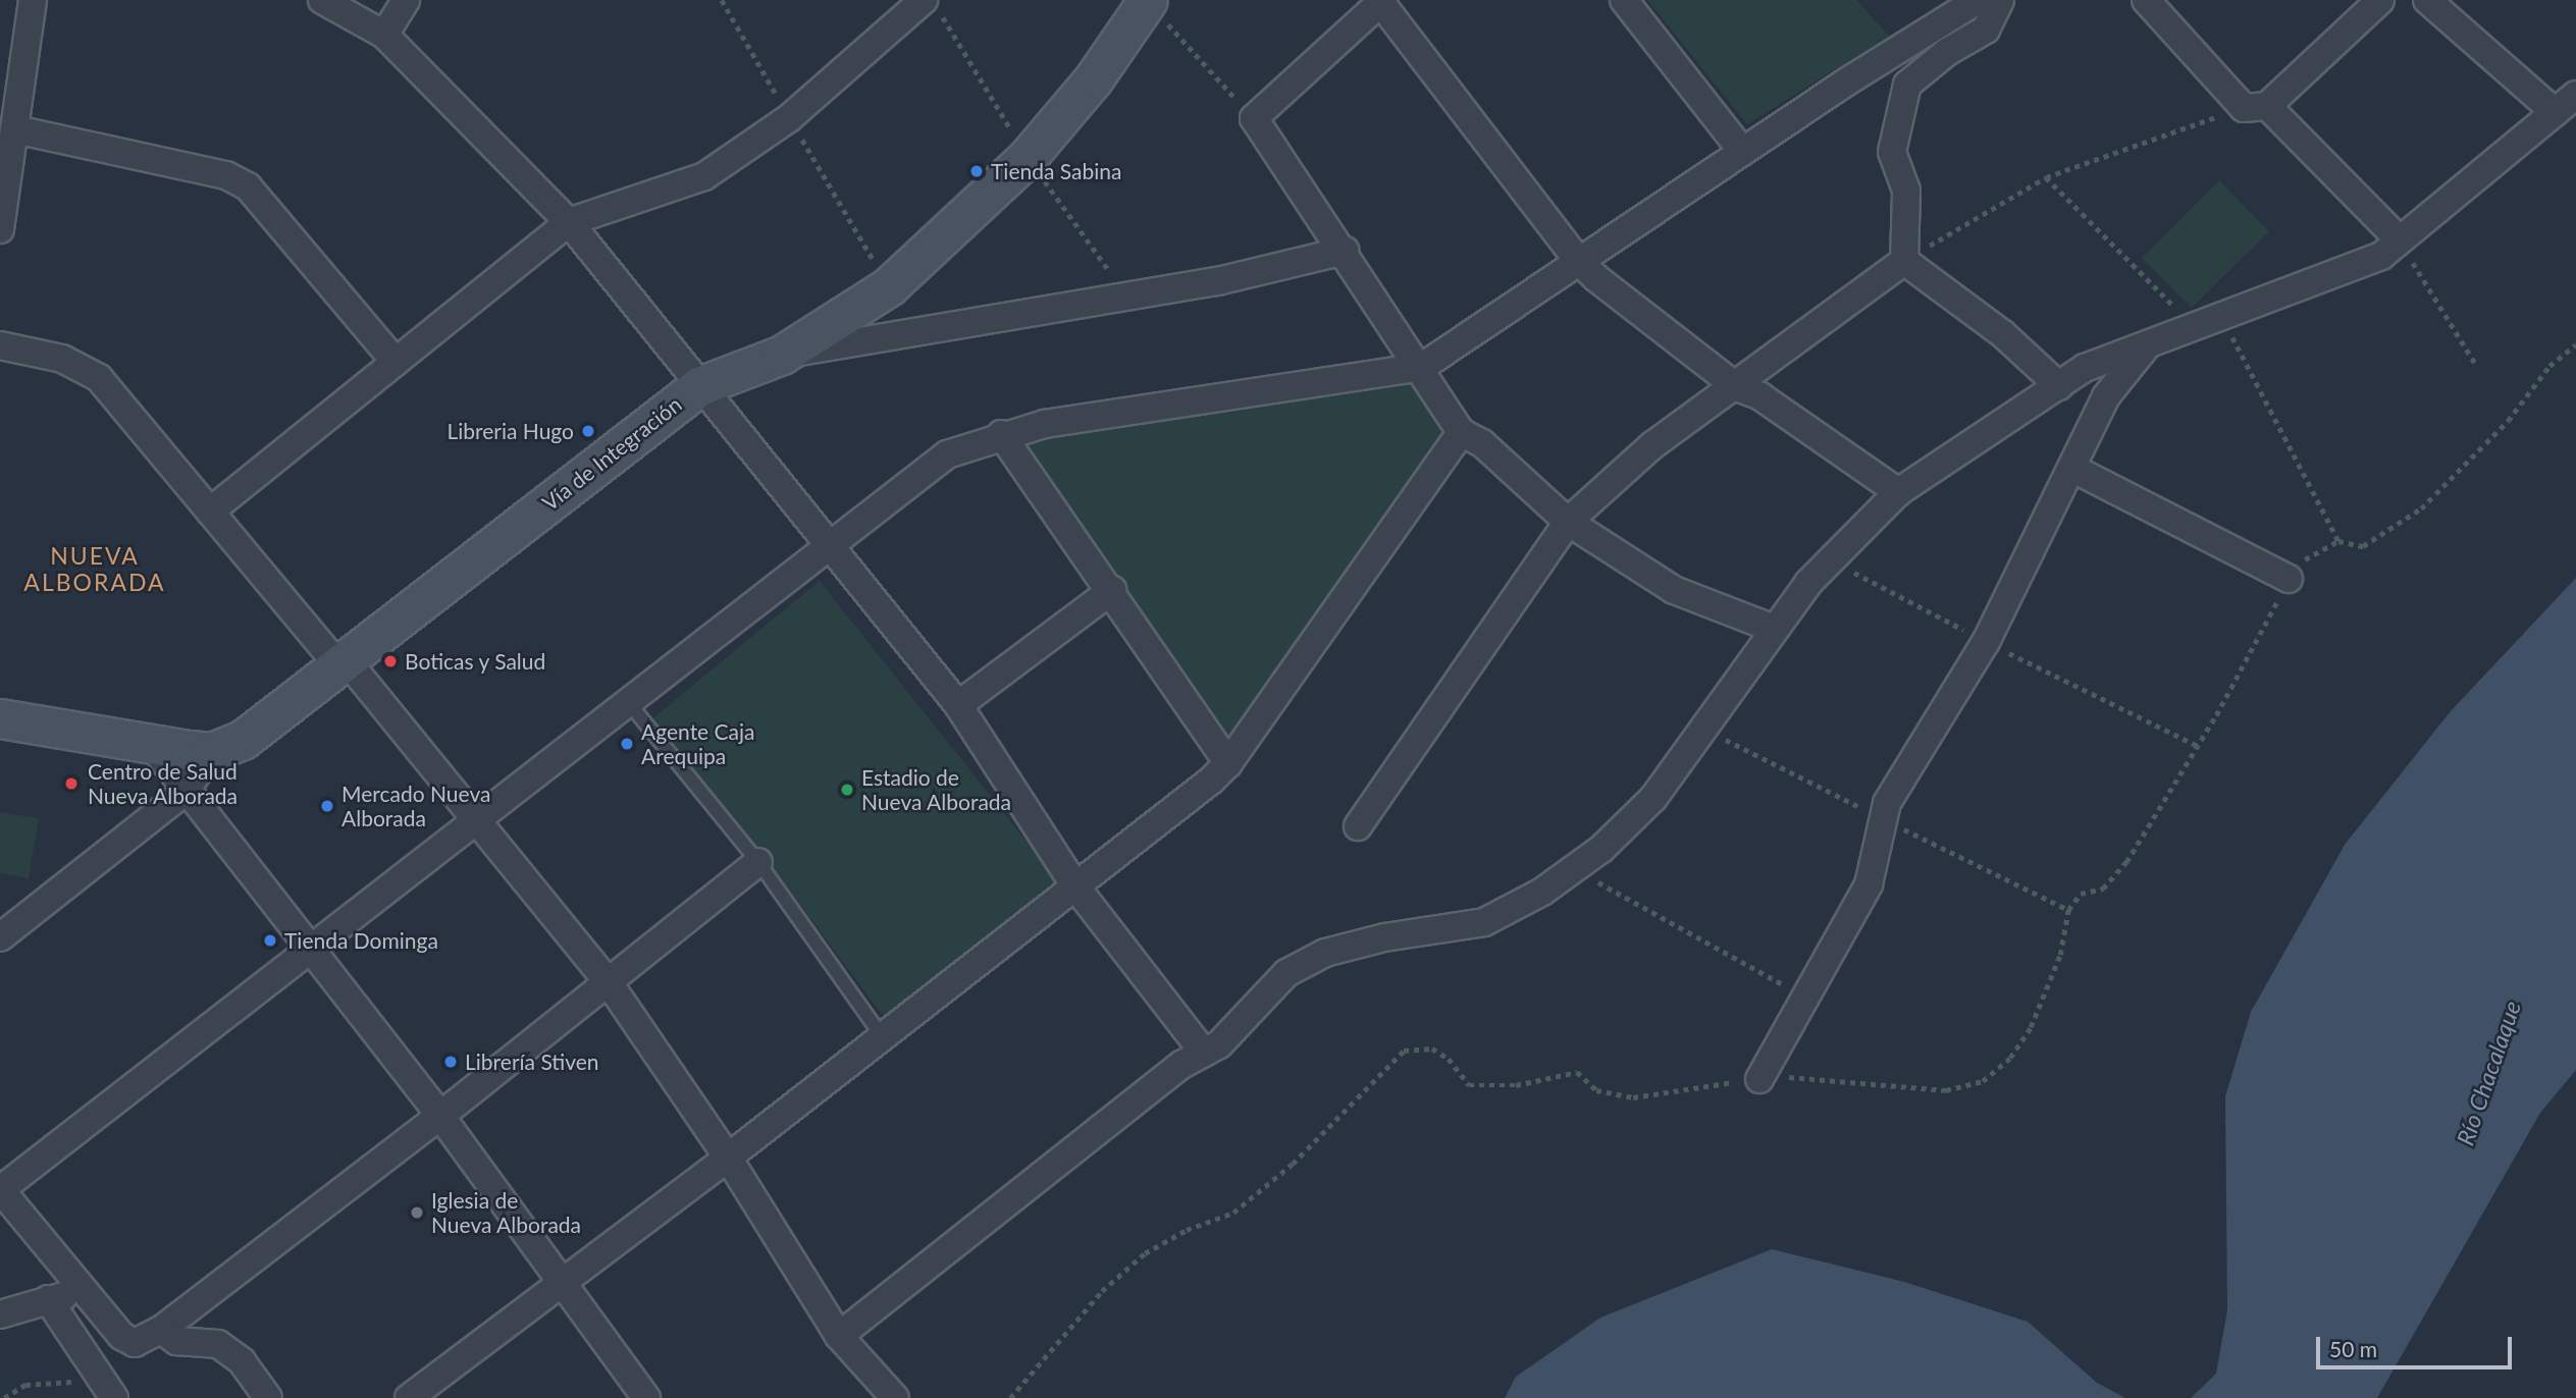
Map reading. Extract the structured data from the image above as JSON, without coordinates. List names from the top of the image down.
{
  "streets": {
    "main road": ["Vía de Integración"]
  },
  "districts": ["NUEVA ALBORADA"],
  "water": ["Río Chacalaque"],
  "places": [
    "Tienda Sabina",
    "Libreria Hugo",
    "Boticas y Salud",
    "Agente Caja Arequipa",
    "Centro de Salud Nueva Alborada",
    "Estadio de Nueva Alborada",
    "Mercado Nueva Alborada",
    "Tienda Dominga",
    "Librería Stiven",
    "Iglesia de Nueva Alborada"
  ],
  "scale_bar": "50 m"
}
